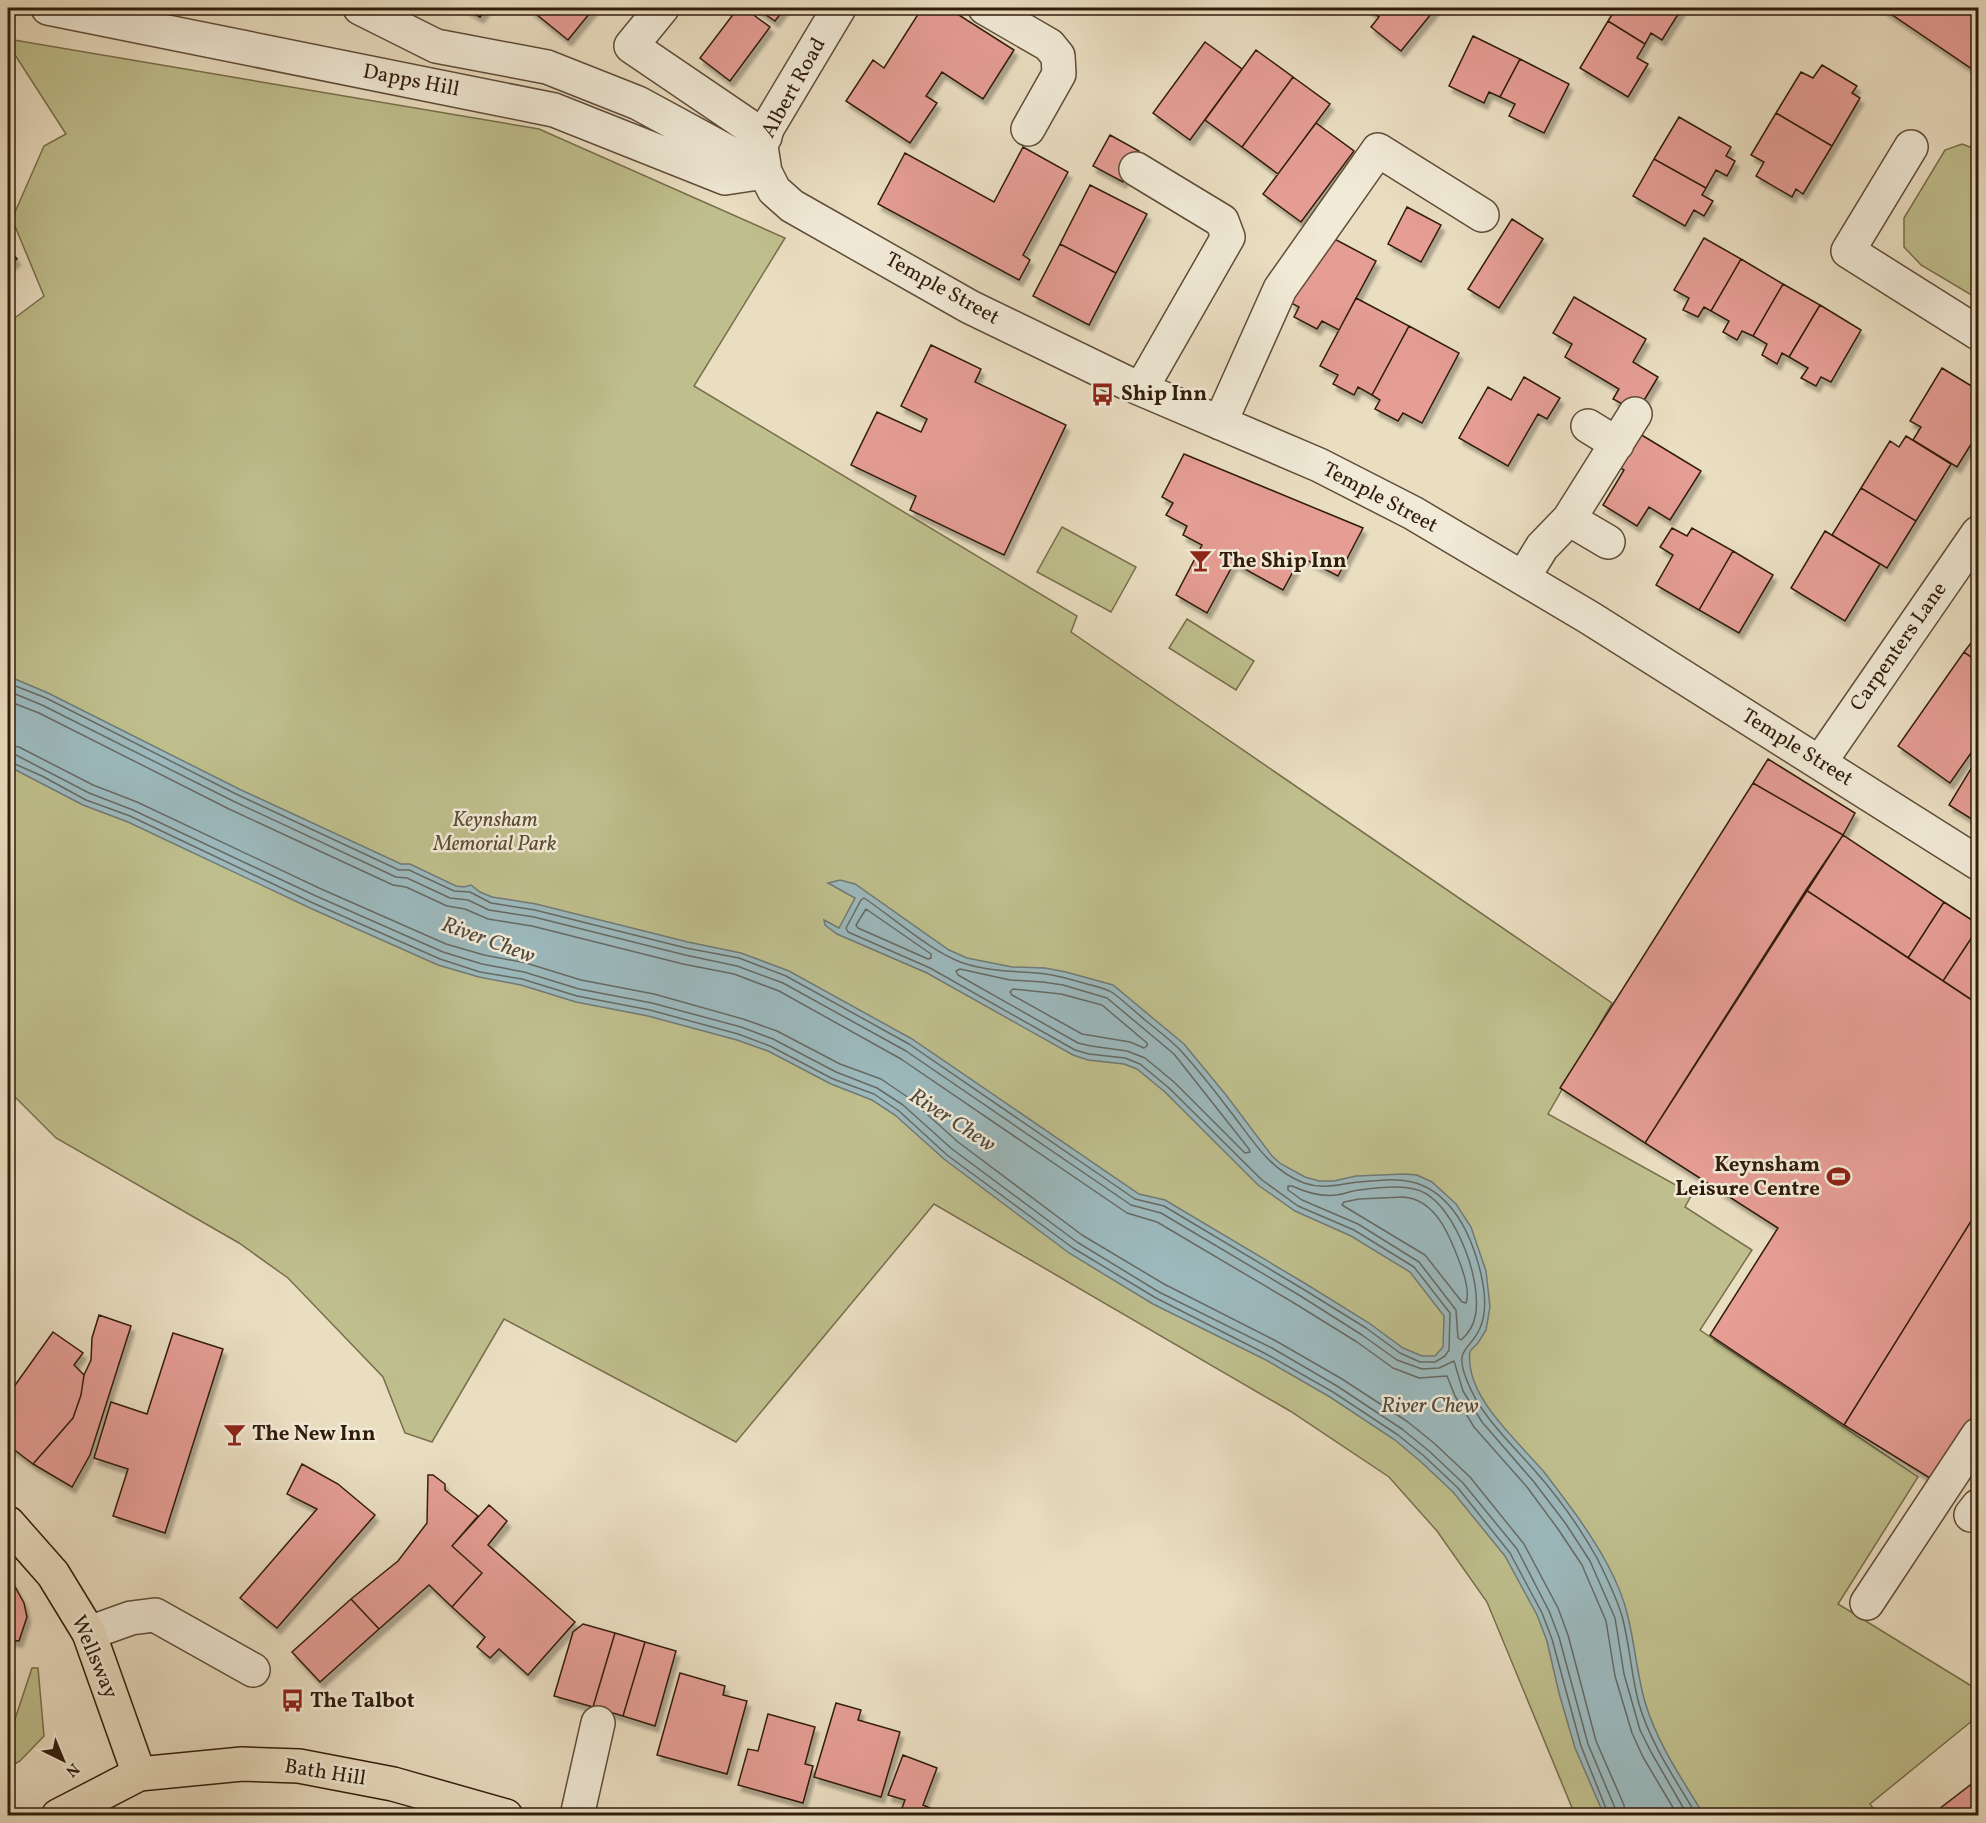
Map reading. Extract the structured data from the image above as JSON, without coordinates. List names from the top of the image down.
{
  "streets": {
    "main road": ["Wellsway", "Bath Hill"],
    "street": [
      "Dapps Hill",
      "Albert Road",
      "Temple Street",
      "Carpenters Lane"
    ]
  },
  "crossings": [
    ["Dapps Hill", "Albert Road"],
    ["Dapps Hill", "Temple Street"],
    ["Albert Road", "Temple Street"],
    ["Temple Street", "Carpenters Lane"],
    ["Wellsway", "Bath Hill"]
  ],
  "water": ["River Chew"],
  "parks": ["Keynsham Memorial Park"],
  "places": {
    "bus stop": ["Ship Inn", "The Talbot"],
    "bar": ["The Ship Inn", "The New Inn"],
    "sports": ["Keynsham Leisure Centre"]
  },
  "north": "bottom right"
}
